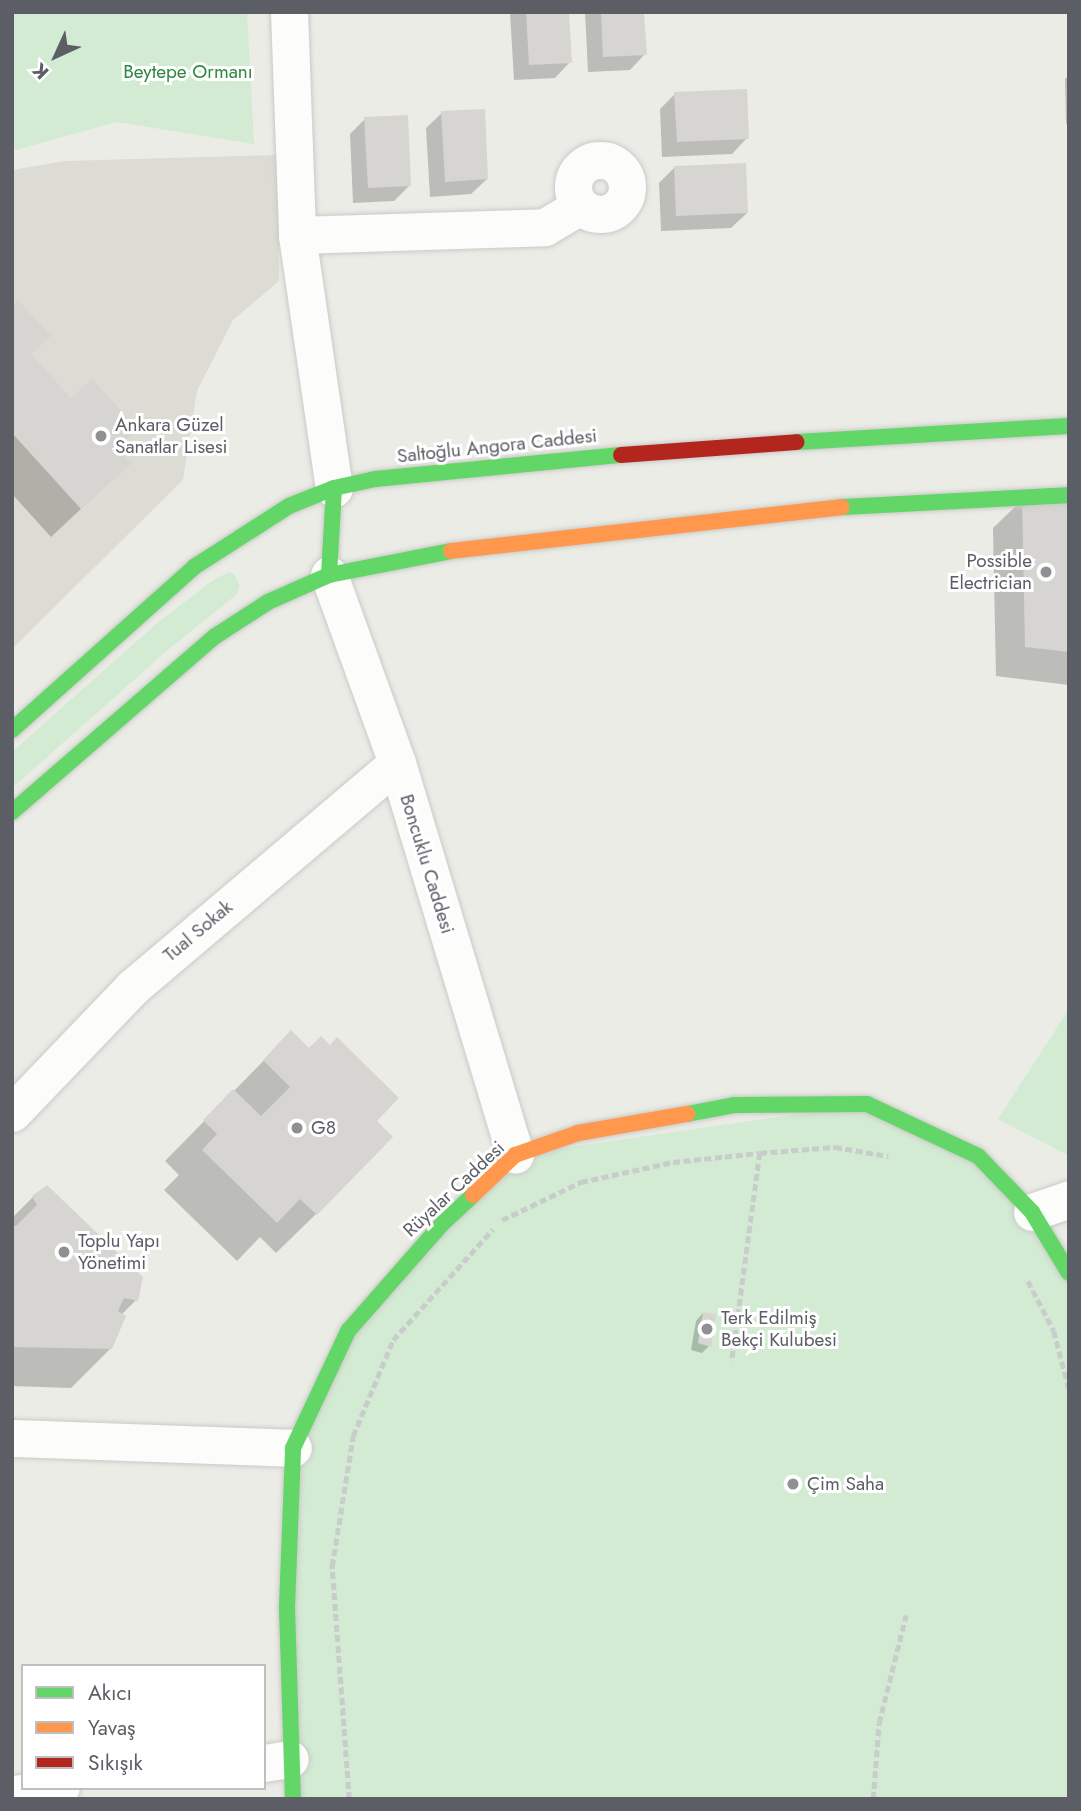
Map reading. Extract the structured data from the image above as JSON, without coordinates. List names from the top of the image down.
{
  "streets": {
    "street": [
      "Saltoğlu Angora Caddesi",
      "Boncuklu Caddesi",
      "Tual Sokak",
      "Rüyalar Caddesi"
    ]
  },
  "crossings": [
    ["Boncuklu Caddesi", "Tual Sokak"],
    ["Boncuklu Caddesi", "Rüyalar Caddesi"]
  ],
  "parks": ["Beytepe Ormanı"],
  "places": [
    "Ankara Güzel Sanatlar Lisesi",
    "Possible Electrician",
    "G8",
    "Toplu Yapı Yönetimi",
    "Terk Edilmiş Bekçi Kulubesi",
    "Çim Saha"
  ],
  "legend": ["Akıcı", "Yavaş", "Sıkışık"],
  "north": "bottom left"
}
